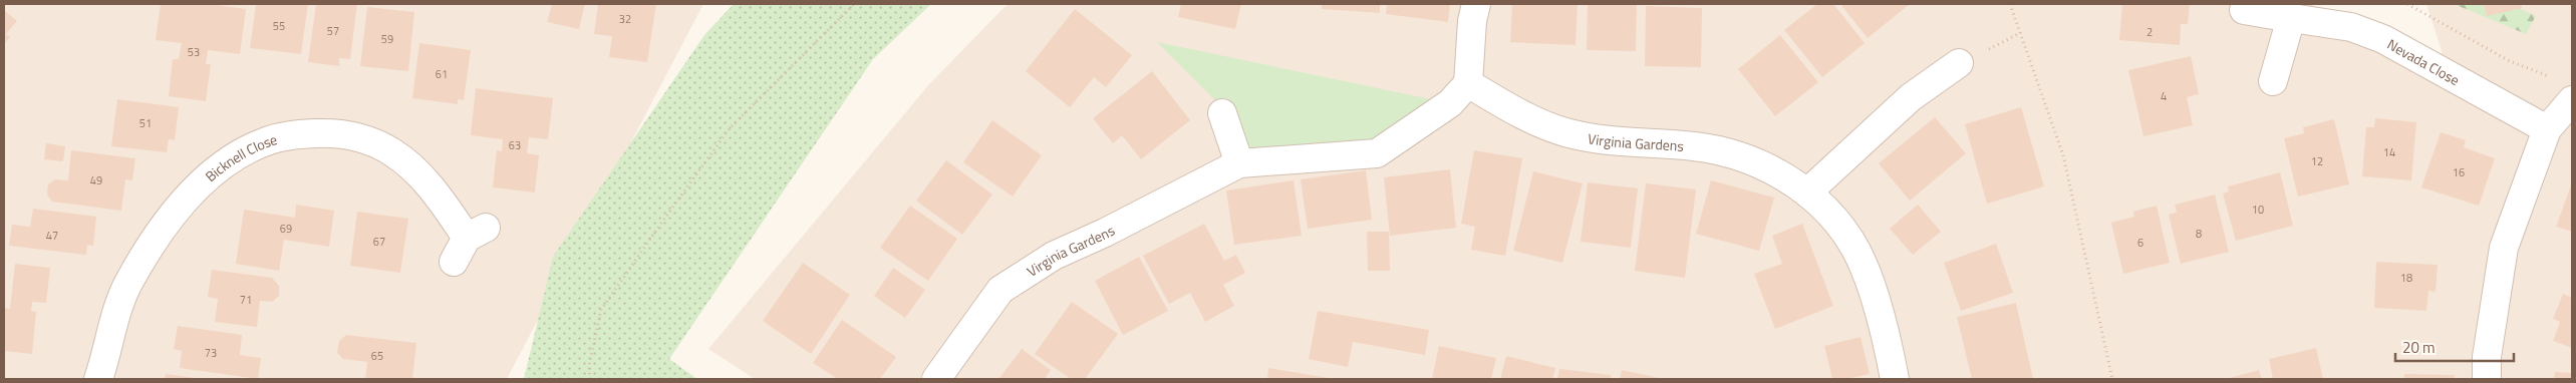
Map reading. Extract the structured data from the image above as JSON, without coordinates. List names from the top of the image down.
{
  "streets": {
    "street": ["Nevada Close", "Virginia Gardens", "Bicknell Close"]
  },
  "house_numbers": [
    "32",
    "55",
    "57",
    "2",
    "59",
    "53",
    "61",
    "4",
    "51",
    "63",
    "14",
    "12",
    "16",
    "49",
    "10",
    "69",
    "8",
    "47",
    "67",
    "6",
    "18",
    "71",
    "73",
    "65"
  ],
  "scale_bar": "20 m"
}
